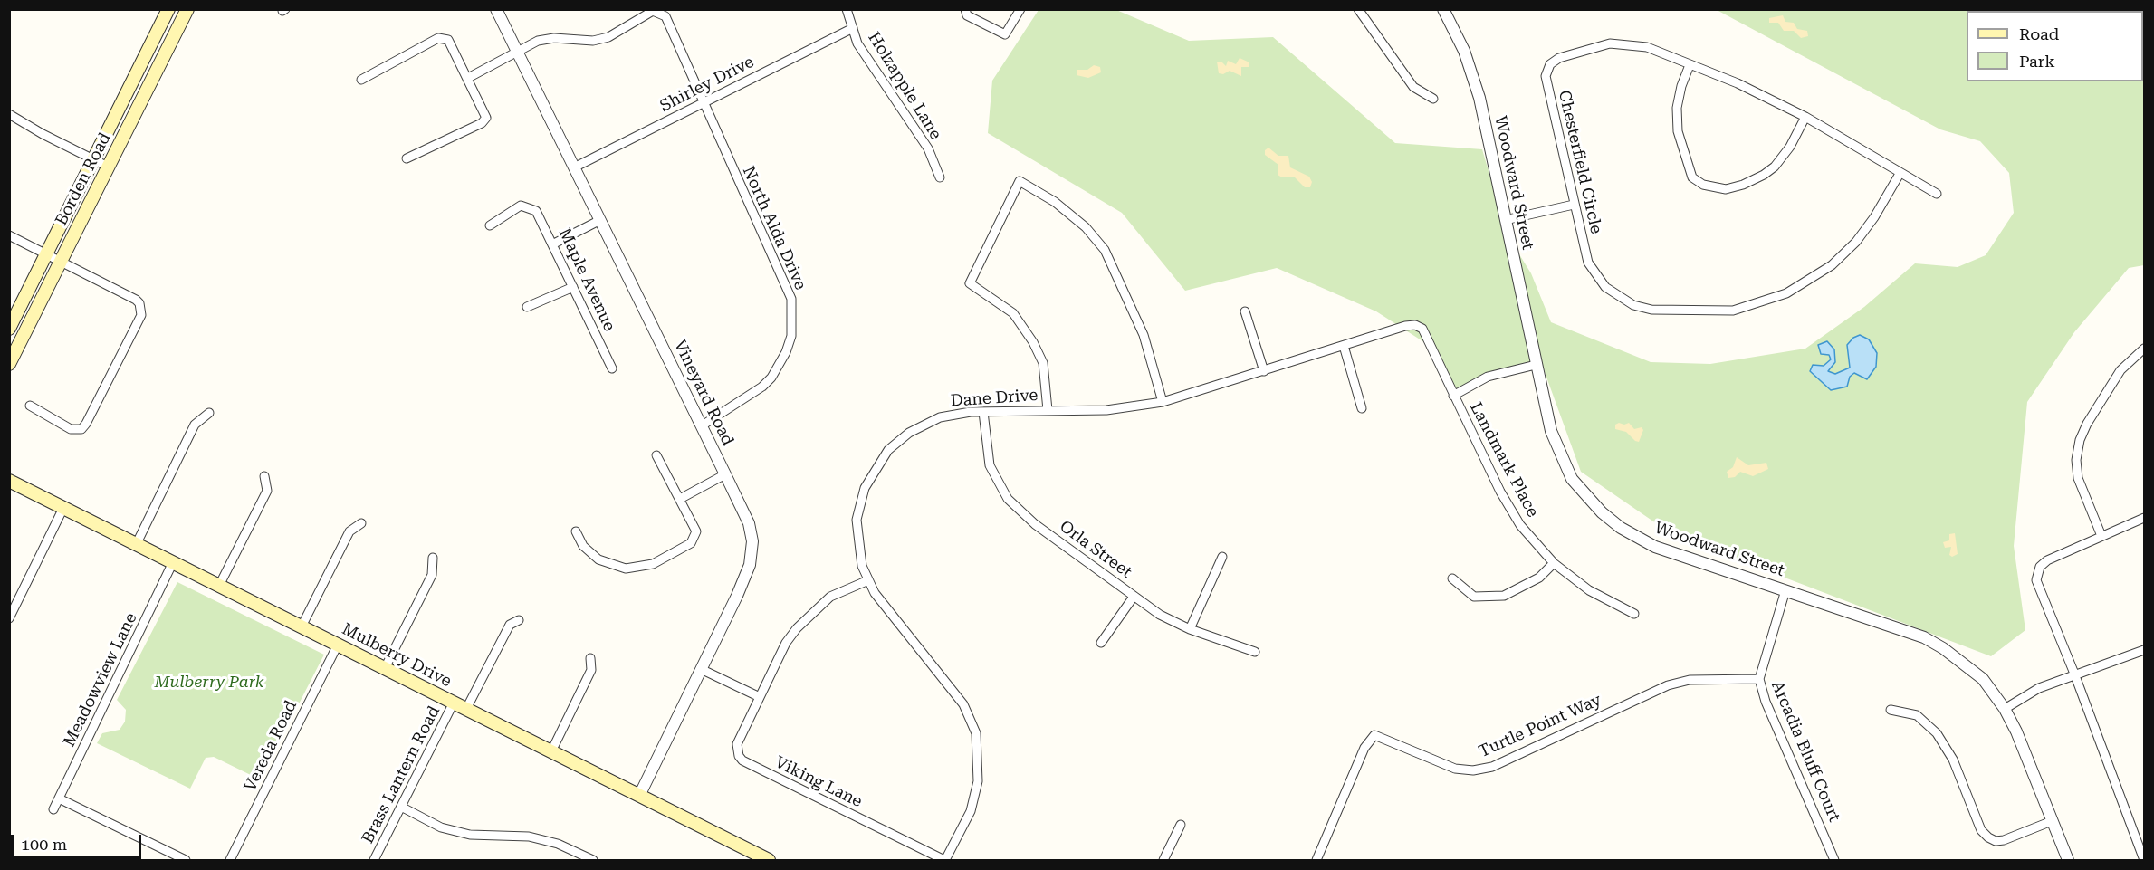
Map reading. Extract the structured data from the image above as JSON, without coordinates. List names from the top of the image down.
{
  "streets": {
    "main road": ["Borden Road", "Mulberry Drive"],
    "street": [
      "Shirley Drive",
      "Holzapple Lane",
      "Chesterfield Circle",
      "Woodward Street",
      "North Alda Drive",
      "Maple Avenue",
      "Vineyard Road",
      "Dane Drive",
      "Landmark Place",
      "Orla Street",
      "Meadowview Lane",
      "Turtle Point Way",
      "Vereda Road",
      "Arcadia Bluff Court",
      "Brass Lantern Road",
      "Viking Lane"
    ]
  },
  "crossings": [
    ["Shirley Drive", "Holzapple Lane"],
    ["Shirley Drive", "North Alda Drive"],
    ["Shirley Drive", "Vineyard Road"],
    ["Woodward Street", "Arcadia Bluff Court"],
    ["North Alda Drive", "Vineyard Road"],
    ["Vineyard Road", "Mulberry Drive"],
    ["Dane Drive", "Landmark Place"],
    ["Dane Drive", "Orla Street"],
    ["Dane Drive", "Viking Lane"],
    ["Mulberry Drive", "Meadowview Lane"],
    ["Mulberry Drive", "Vereda Road"],
    ["Mulberry Drive", "Brass Lantern Road"],
    ["Turtle Point Way", "Arcadia Bluff Court"]
  ],
  "parks": ["Mulberry Park"],
  "legend": ["Road", "Park"],
  "scale_bar": "100 m"
}
